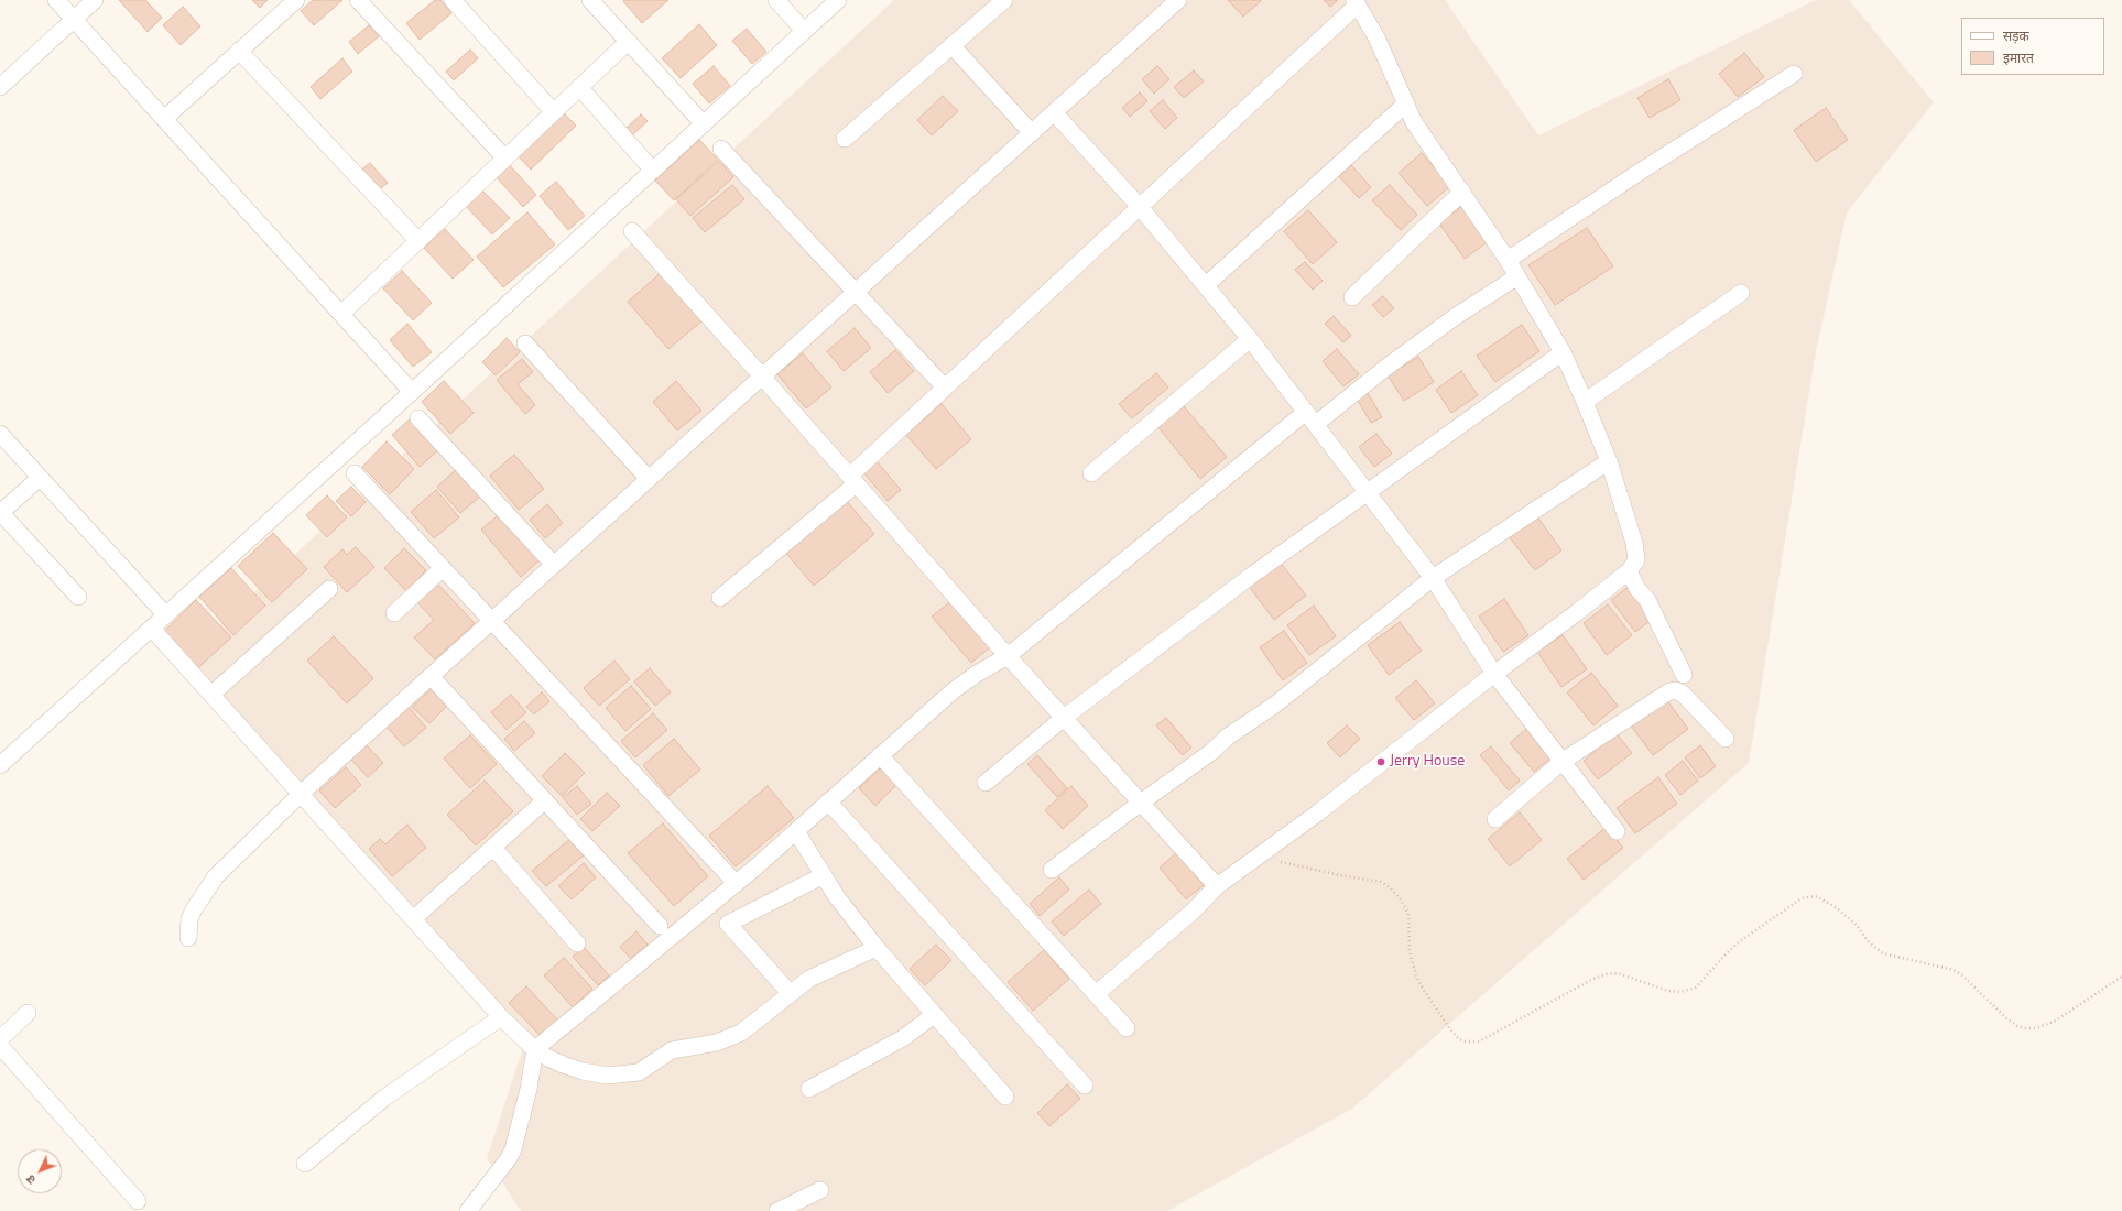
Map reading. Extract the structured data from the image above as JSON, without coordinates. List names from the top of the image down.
{
  "places": ["Jerry House"],
  "legend": ["सड़क", "इमारत"],
  "north": "bottom left"
}
